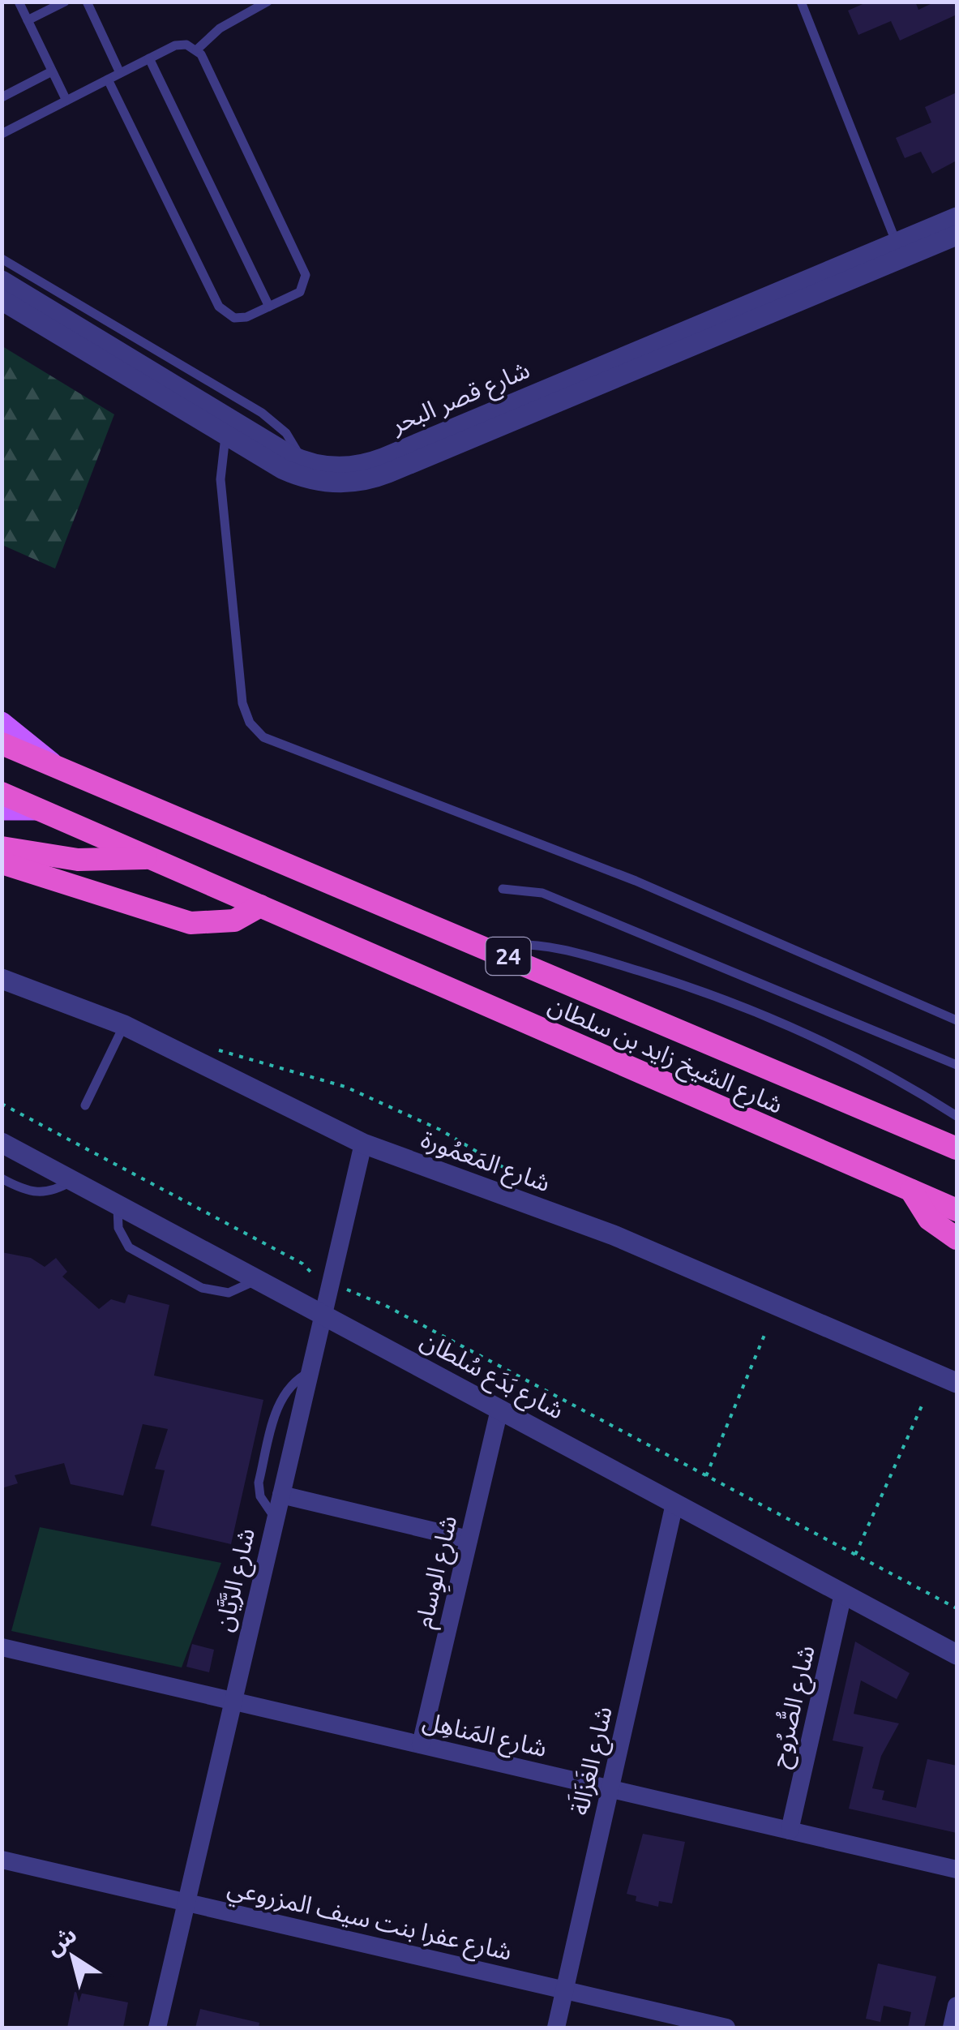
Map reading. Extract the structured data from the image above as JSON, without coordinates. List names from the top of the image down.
{
  "streets": {
    "highway": ["24", "شارع الشيخ زايد بن سلطان"],
    "street": [
      "شارع قصر البحر",
      "شارع المَعمُورة",
      "شارع بَدَع سُلطان",
      "شارع الوِسام",
      "شارع الرَّيَّان",
      "شارع الصُّرُوح",
      "شارع المَناهِل",
      "شارع الغَزَالَة",
      "شارع عفرا بنت سيف المزروعي"
    ]
  },
  "crossings": [
    ["شارع المَعمُورة", "شارع الرَّيَّان"],
    ["شارع بَدَع سُلطان", "شارع الوِسام"],
    ["شارع بَدَع سُلطان", "شارع الرَّيَّان"],
    ["شارع بَدَع سُلطان", "شارع الصُّرُوح"],
    ["شارع بَدَع سُلطان", "شارع الغَزَالَة"],
    ["شارع الوِسام", "شارع المَناهِل"],
    ["شارع الرَّيَّان", "شارع المَناهِل"],
    ["شارع الرَّيَّان", "شارع عفرا بنت سيف المزروعي"],
    ["شارع الصُّرُوح", "شارع المَناهِل"],
    ["شارع المَناهِل", "شارع الغَزَالَة"],
    ["شارع الغَزَالَة", "شارع عفرا بنت سيف المزروعي"]
  ],
  "north": "top left"
}
